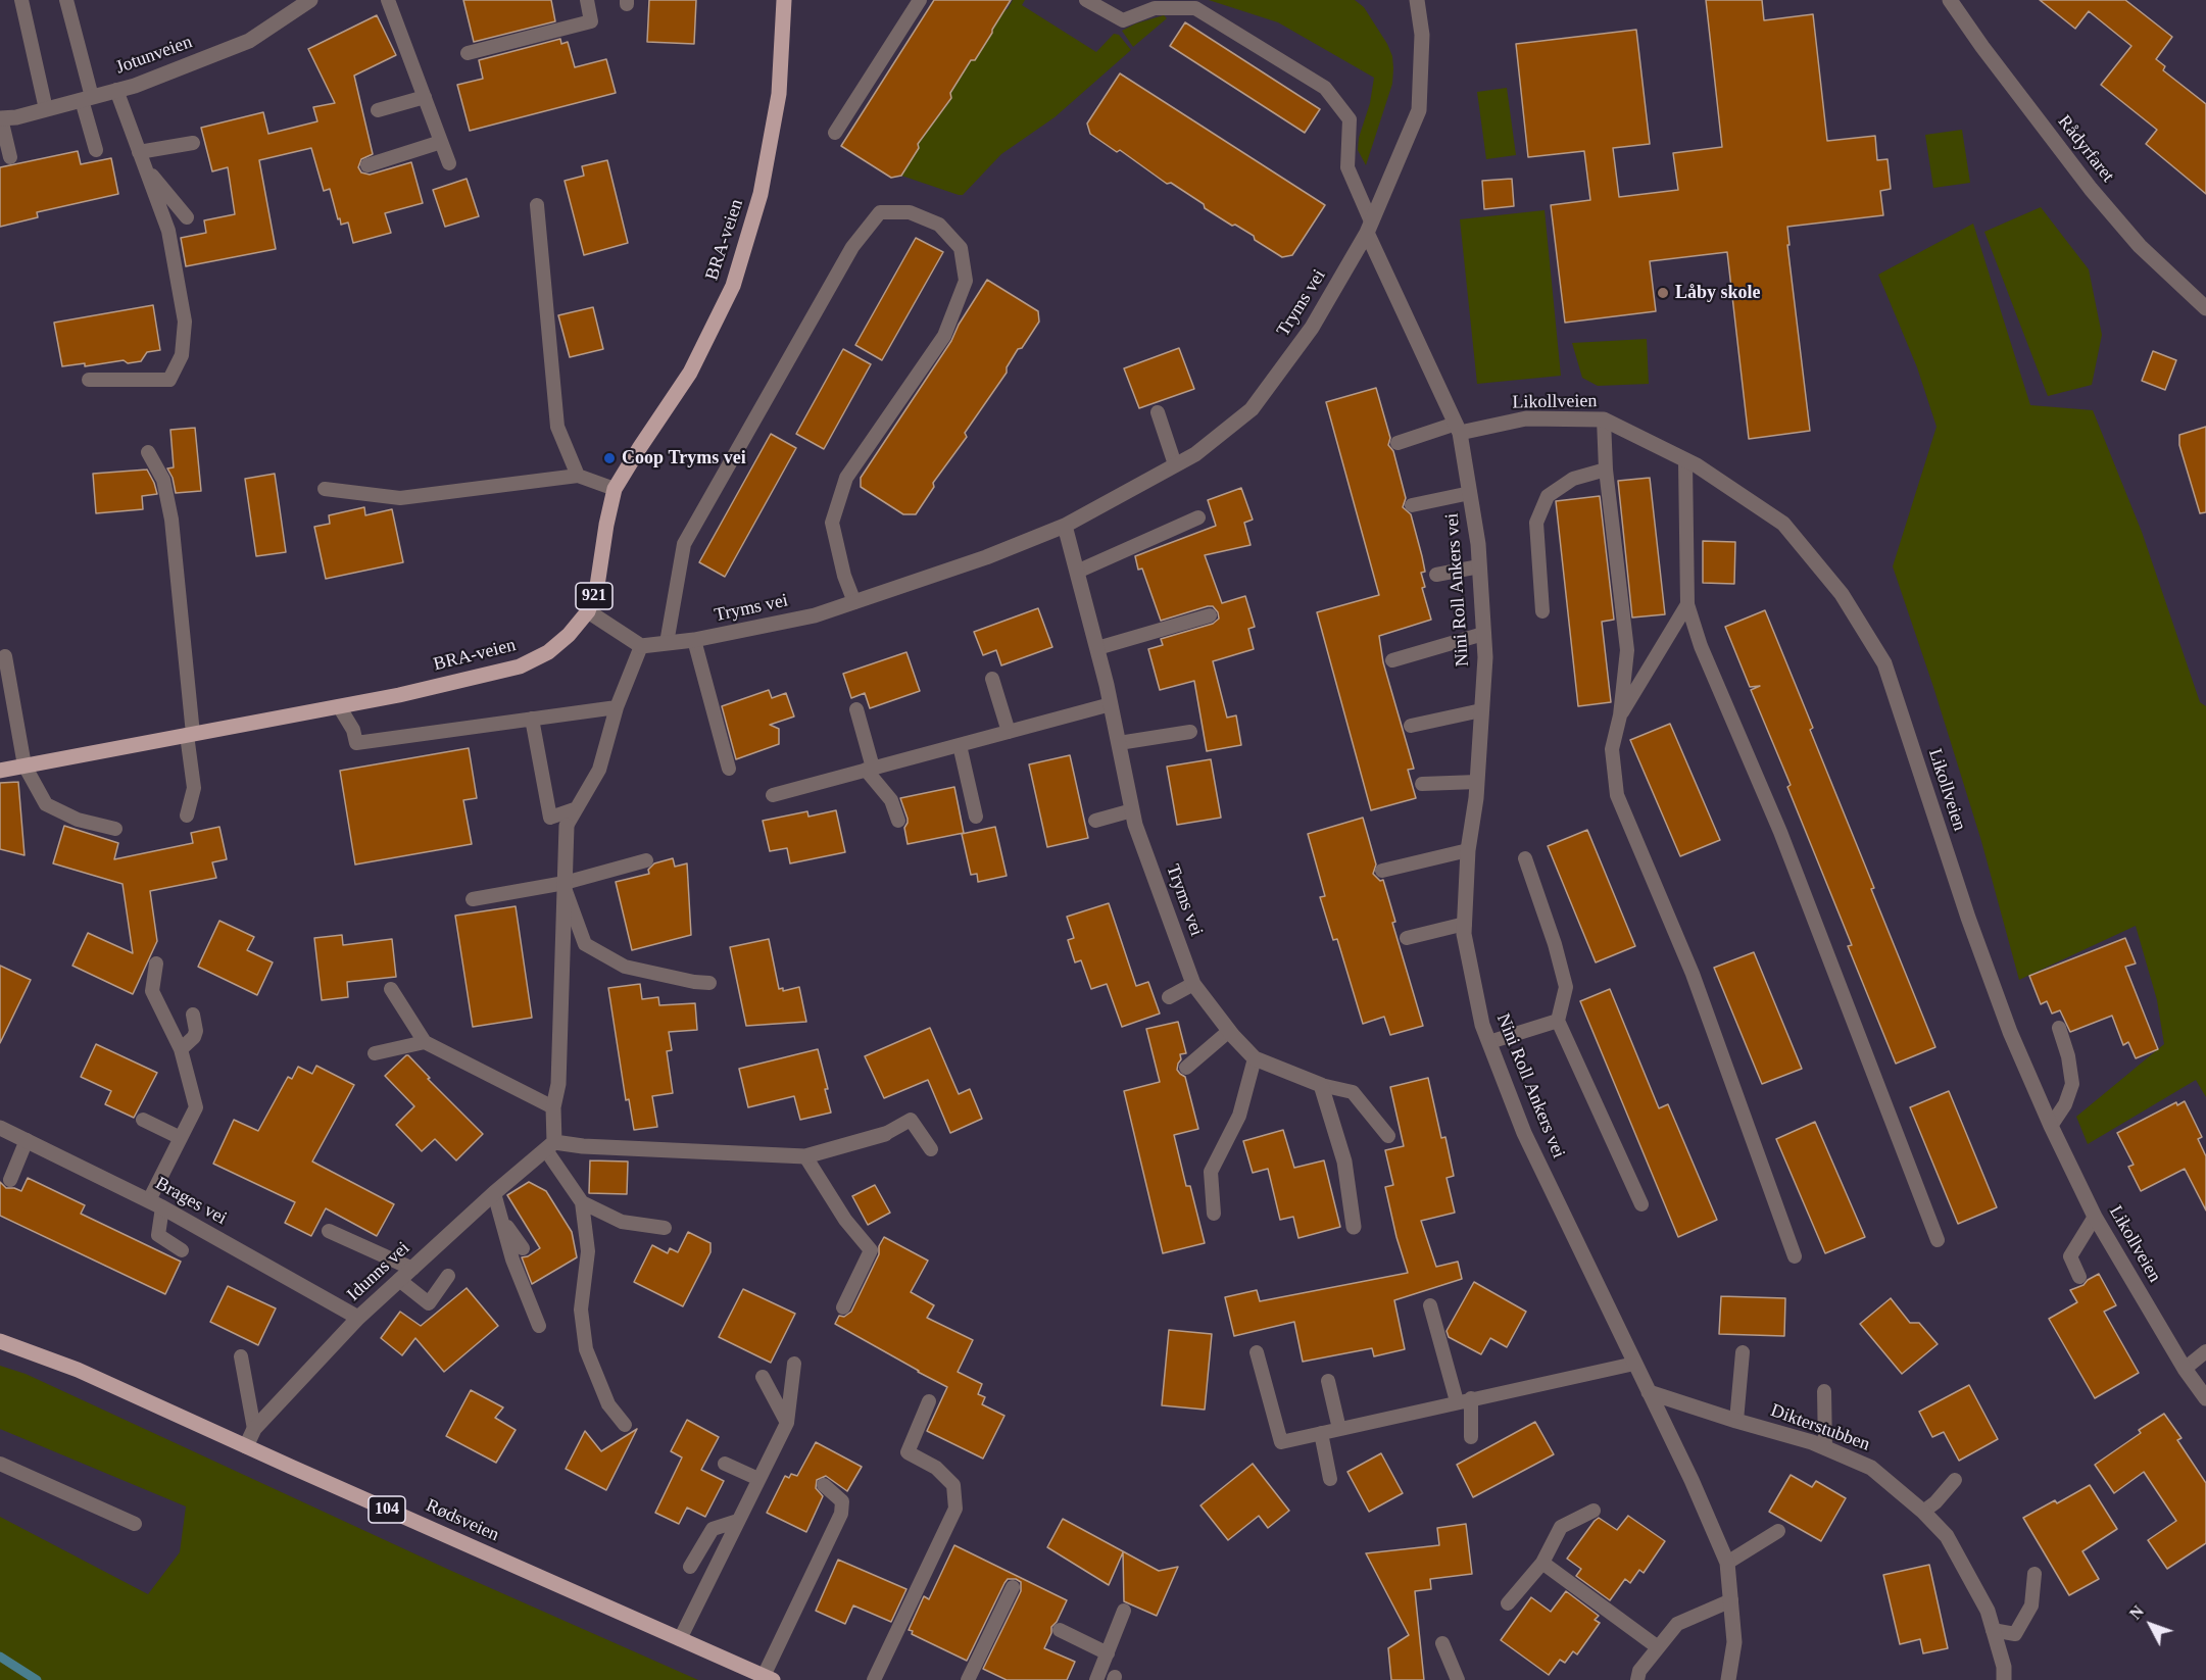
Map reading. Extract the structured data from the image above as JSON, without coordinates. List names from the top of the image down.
{
  "streets": {
    "main road": [
      "BRA-veien",
      "921",
      "104",
      "Rødsveien"
    ],
    "street": [
      "Jotunveien",
      "Rådyrfaret",
      "Tryms vei",
      "Likollveien",
      "Nini Roll Ankers vei",
      "Brages vei",
      "Idunns vei",
      "Dikterstubben"
    ]
  },
  "crossings": [
    ["Tryms vei", "Nini Roll Ankers vei"],
    ["Likollveien", "Nini Roll Ankers vei"],
    ["Nini Roll Ankers vei", "Dikterstubben"],
    ["Brages vei", "Idunns vei"],
    ["Idunns vei", "Rødsveien"]
  ],
  "places": ["Låby skole", "Coop Tryms vei"],
  "north": "top left"
}
